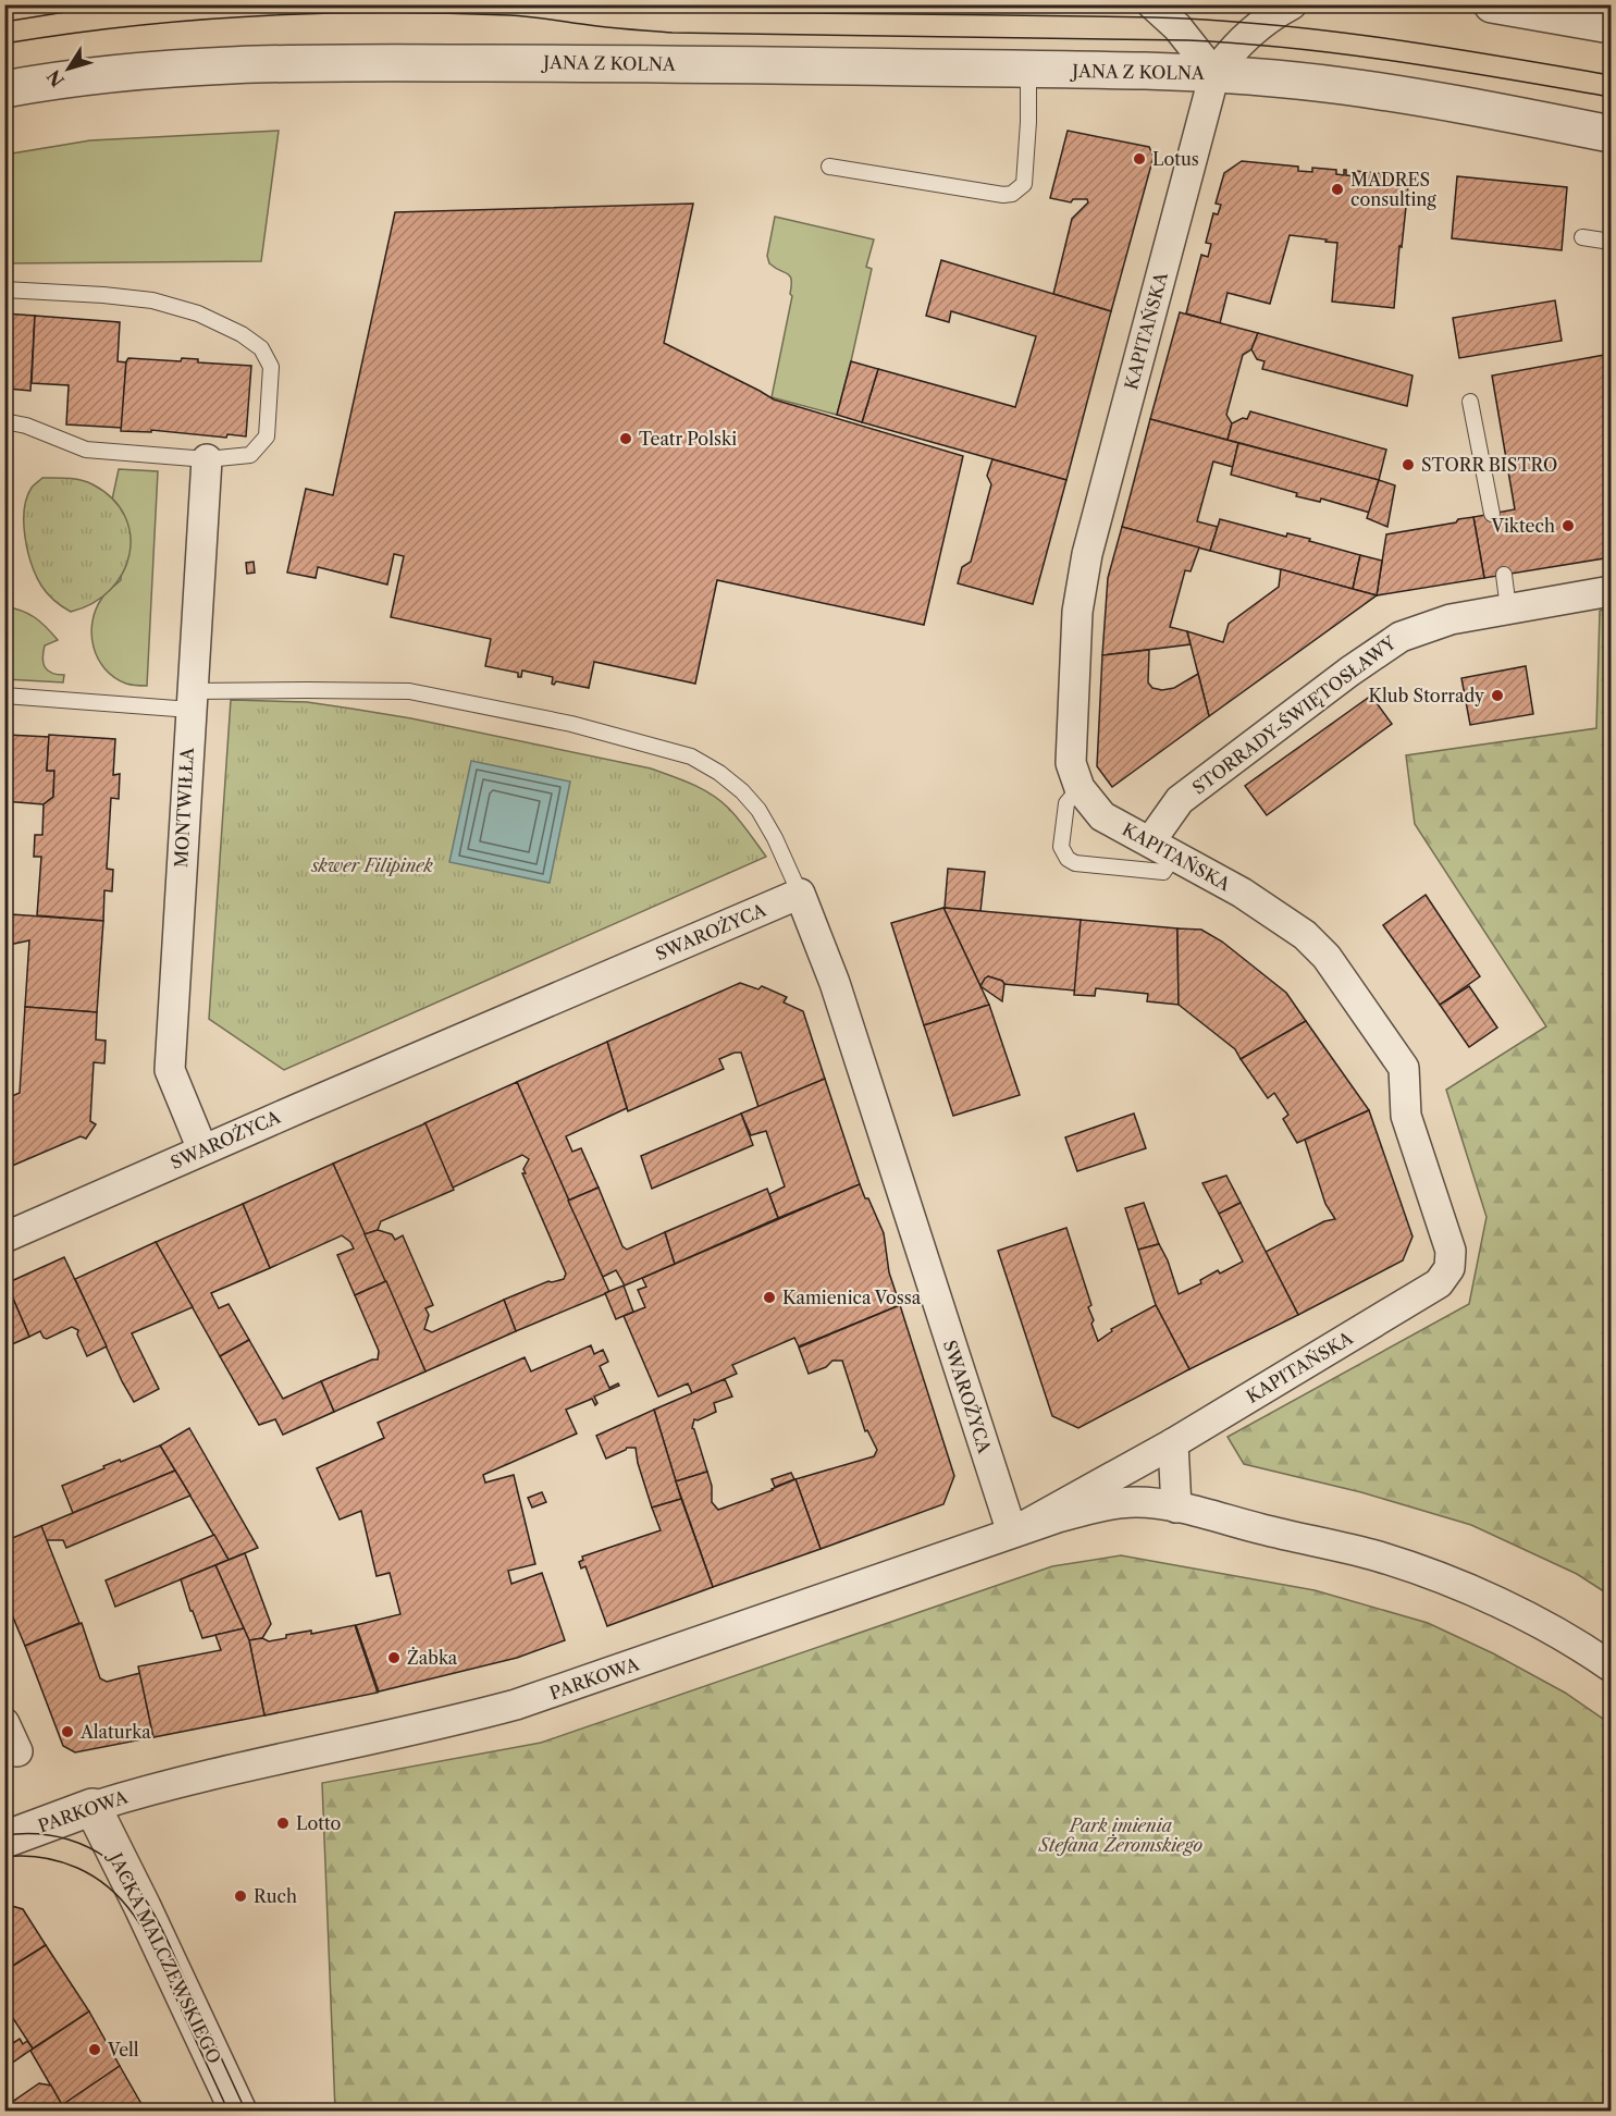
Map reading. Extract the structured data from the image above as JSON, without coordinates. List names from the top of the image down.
{
  "streets": {
    "street": [
      "JANA Z KOLNA",
      "KAPITAŃSKA",
      "STORRADY-ŚWIĘTOSŁAWY",
      "MONTWIŁŁA",
      "SWAROŻYCA",
      "PARKOWA",
      "JACKA MALCZEWSKIEGO"
    ]
  },
  "crossings": [
    ["JANA Z KOLNA", "KAPITAŃSKA"],
    ["KAPITAŃSKA", "STORRADY-ŚWIĘTOSŁAWY"],
    ["KAPITAŃSKA", "SWAROŻYCA"],
    ["KAPITAŃSKA", "PARKOWA"],
    ["MONTWIŁŁA", "SWAROŻYCA"],
    ["SWAROŻYCA", "PARKOWA"],
    ["PARKOWA", "JACKA MALCZEWSKIEGO"]
  ],
  "parks": ["skwer Filipinek", "Park imienia Stefana Żeromskiego"],
  "places": [
    "Lotus",
    "MADRES consulting",
    "Teatr Polski",
    "STORR BISTRO",
    "Viktech",
    "Klub Storrady",
    "Kamienica Vossa",
    "Żabka",
    "Alaturka",
    "Lotto",
    "Ruch",
    "Vell"
  ],
  "north": "bottom left"
}
